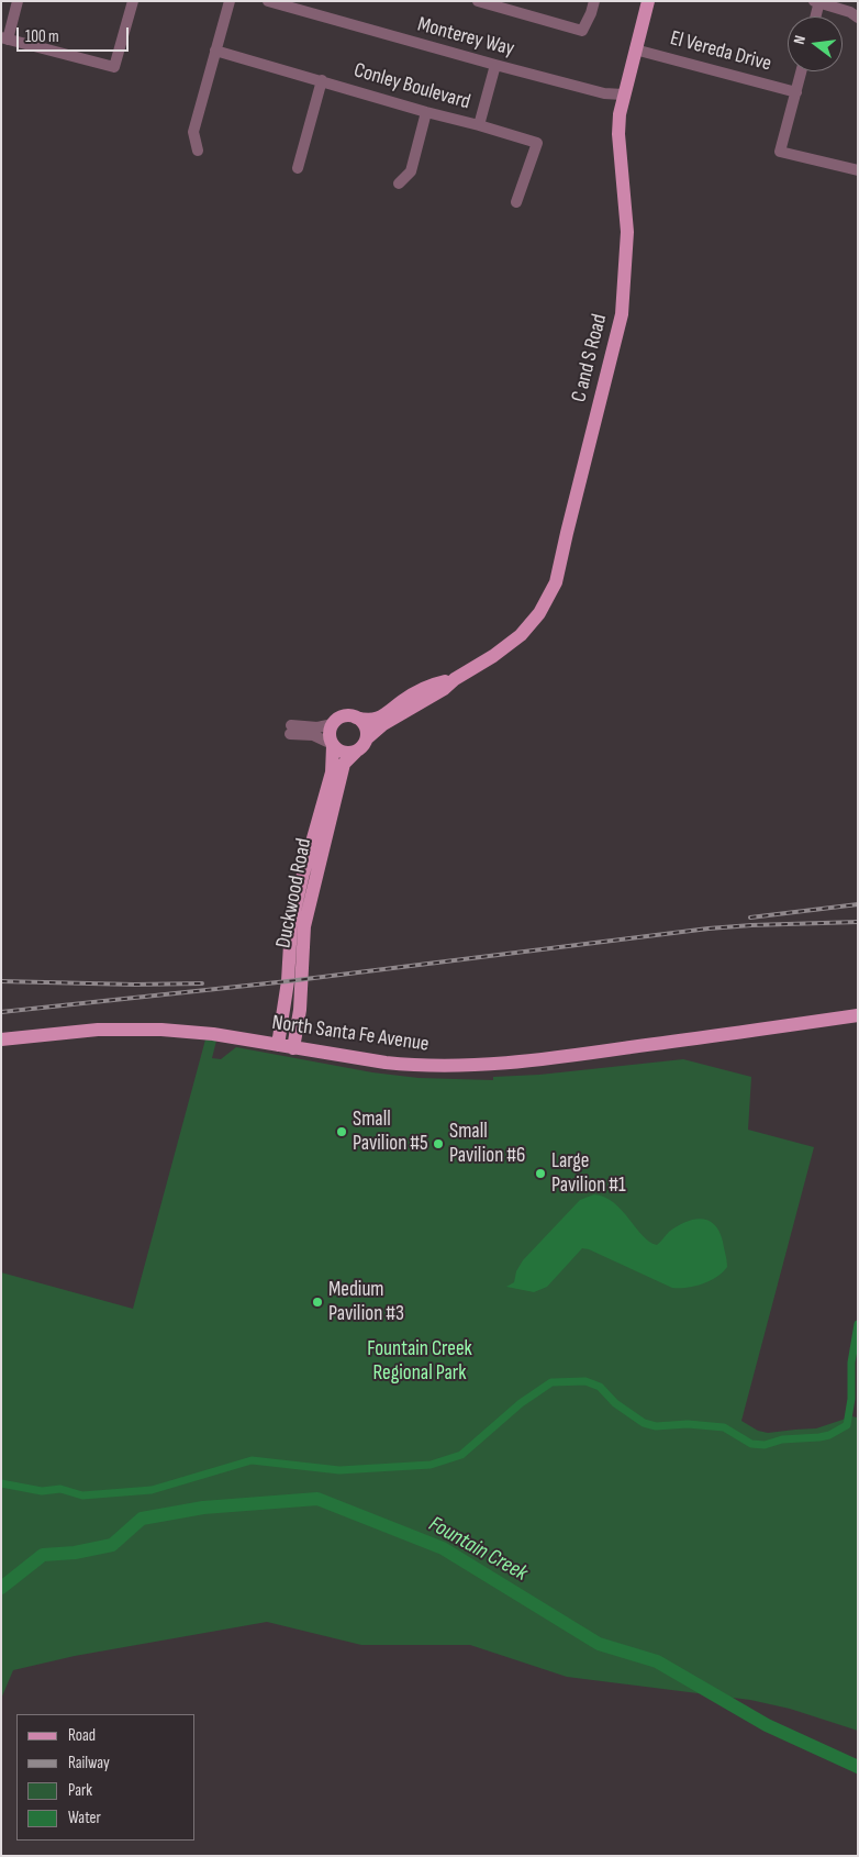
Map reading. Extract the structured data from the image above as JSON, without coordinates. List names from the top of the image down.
{
  "streets": {
    "main road": ["C and S Road", "Duckwood Road", "North Santa Fe Avenue"],
    "street": ["Monterey Way", "El Vereda Drive", "Conley Boulevard"]
  },
  "crossings": [
    ["Monterey Way", "C and S Road"],
    ["El Vereda Drive", "C and S Road"],
    ["C and S Road", "Duckwood Road"],
    ["Duckwood Road", "North Santa Fe Avenue"]
  ],
  "water": ["Fountain Creek"],
  "parks": ["Fountain Creek Regional Park"],
  "places": [
    "Small Pavilion #5",
    "Small Pavilion #6",
    "Large Pavilion #1",
    "Medium Pavilion #3"
  ],
  "legend": [
    "Road",
    "Railway",
    "Park",
    "Water"
  ],
  "scale_bar": "100 m",
  "north": "left"
}
